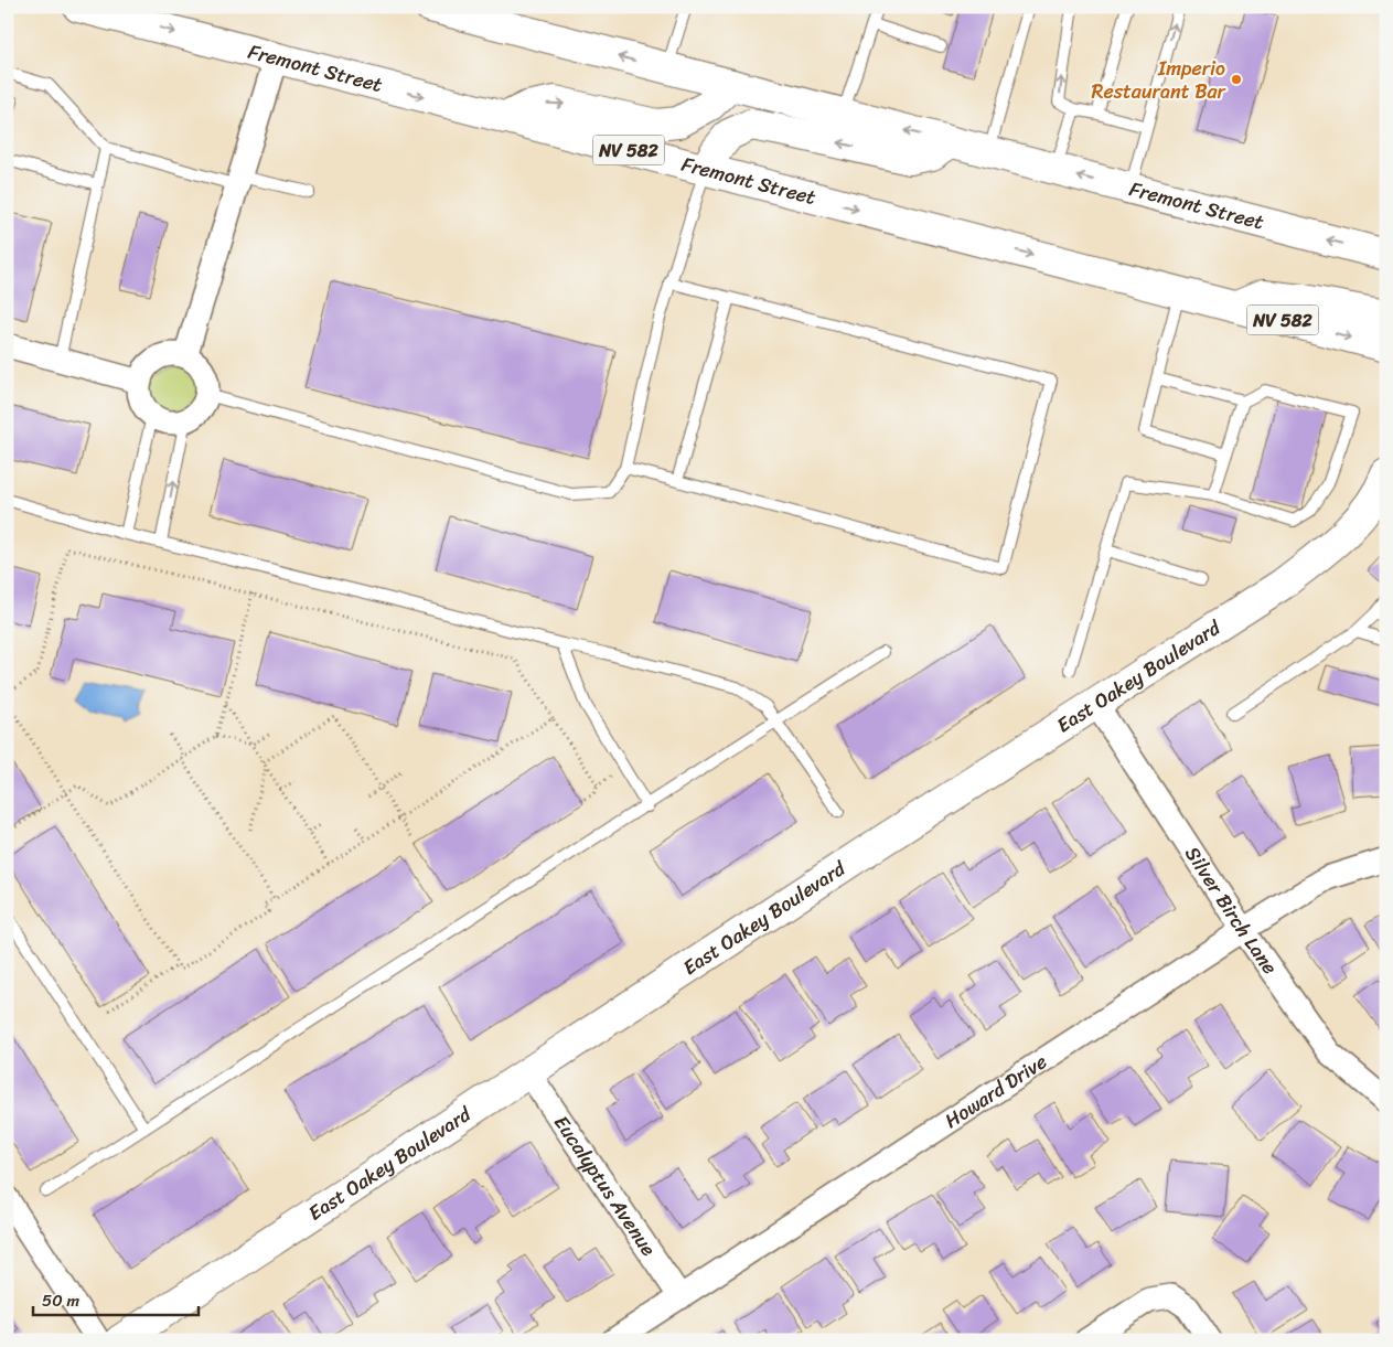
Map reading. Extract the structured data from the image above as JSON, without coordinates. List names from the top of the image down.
{
  "streets": {
    "main road": ["Fremont Street", "NV 582", "East Oakey Boulevard"],
    "street": ["Silver Birch Lane", "Howard Drive", "Eucalyptus Avenue"]
  },
  "crossings": [
    ["East Oakey Boulevard", "Silver Birch Lane"],
    ["East Oakey Boulevard", "Eucalyptus Avenue"],
    ["Silver Birch Lane", "Howard Drive"],
    ["Howard Drive", "Eucalyptus Avenue"]
  ],
  "places": ["Imperio Restaurant Bar"],
  "scale_bar": "50 m"
}
